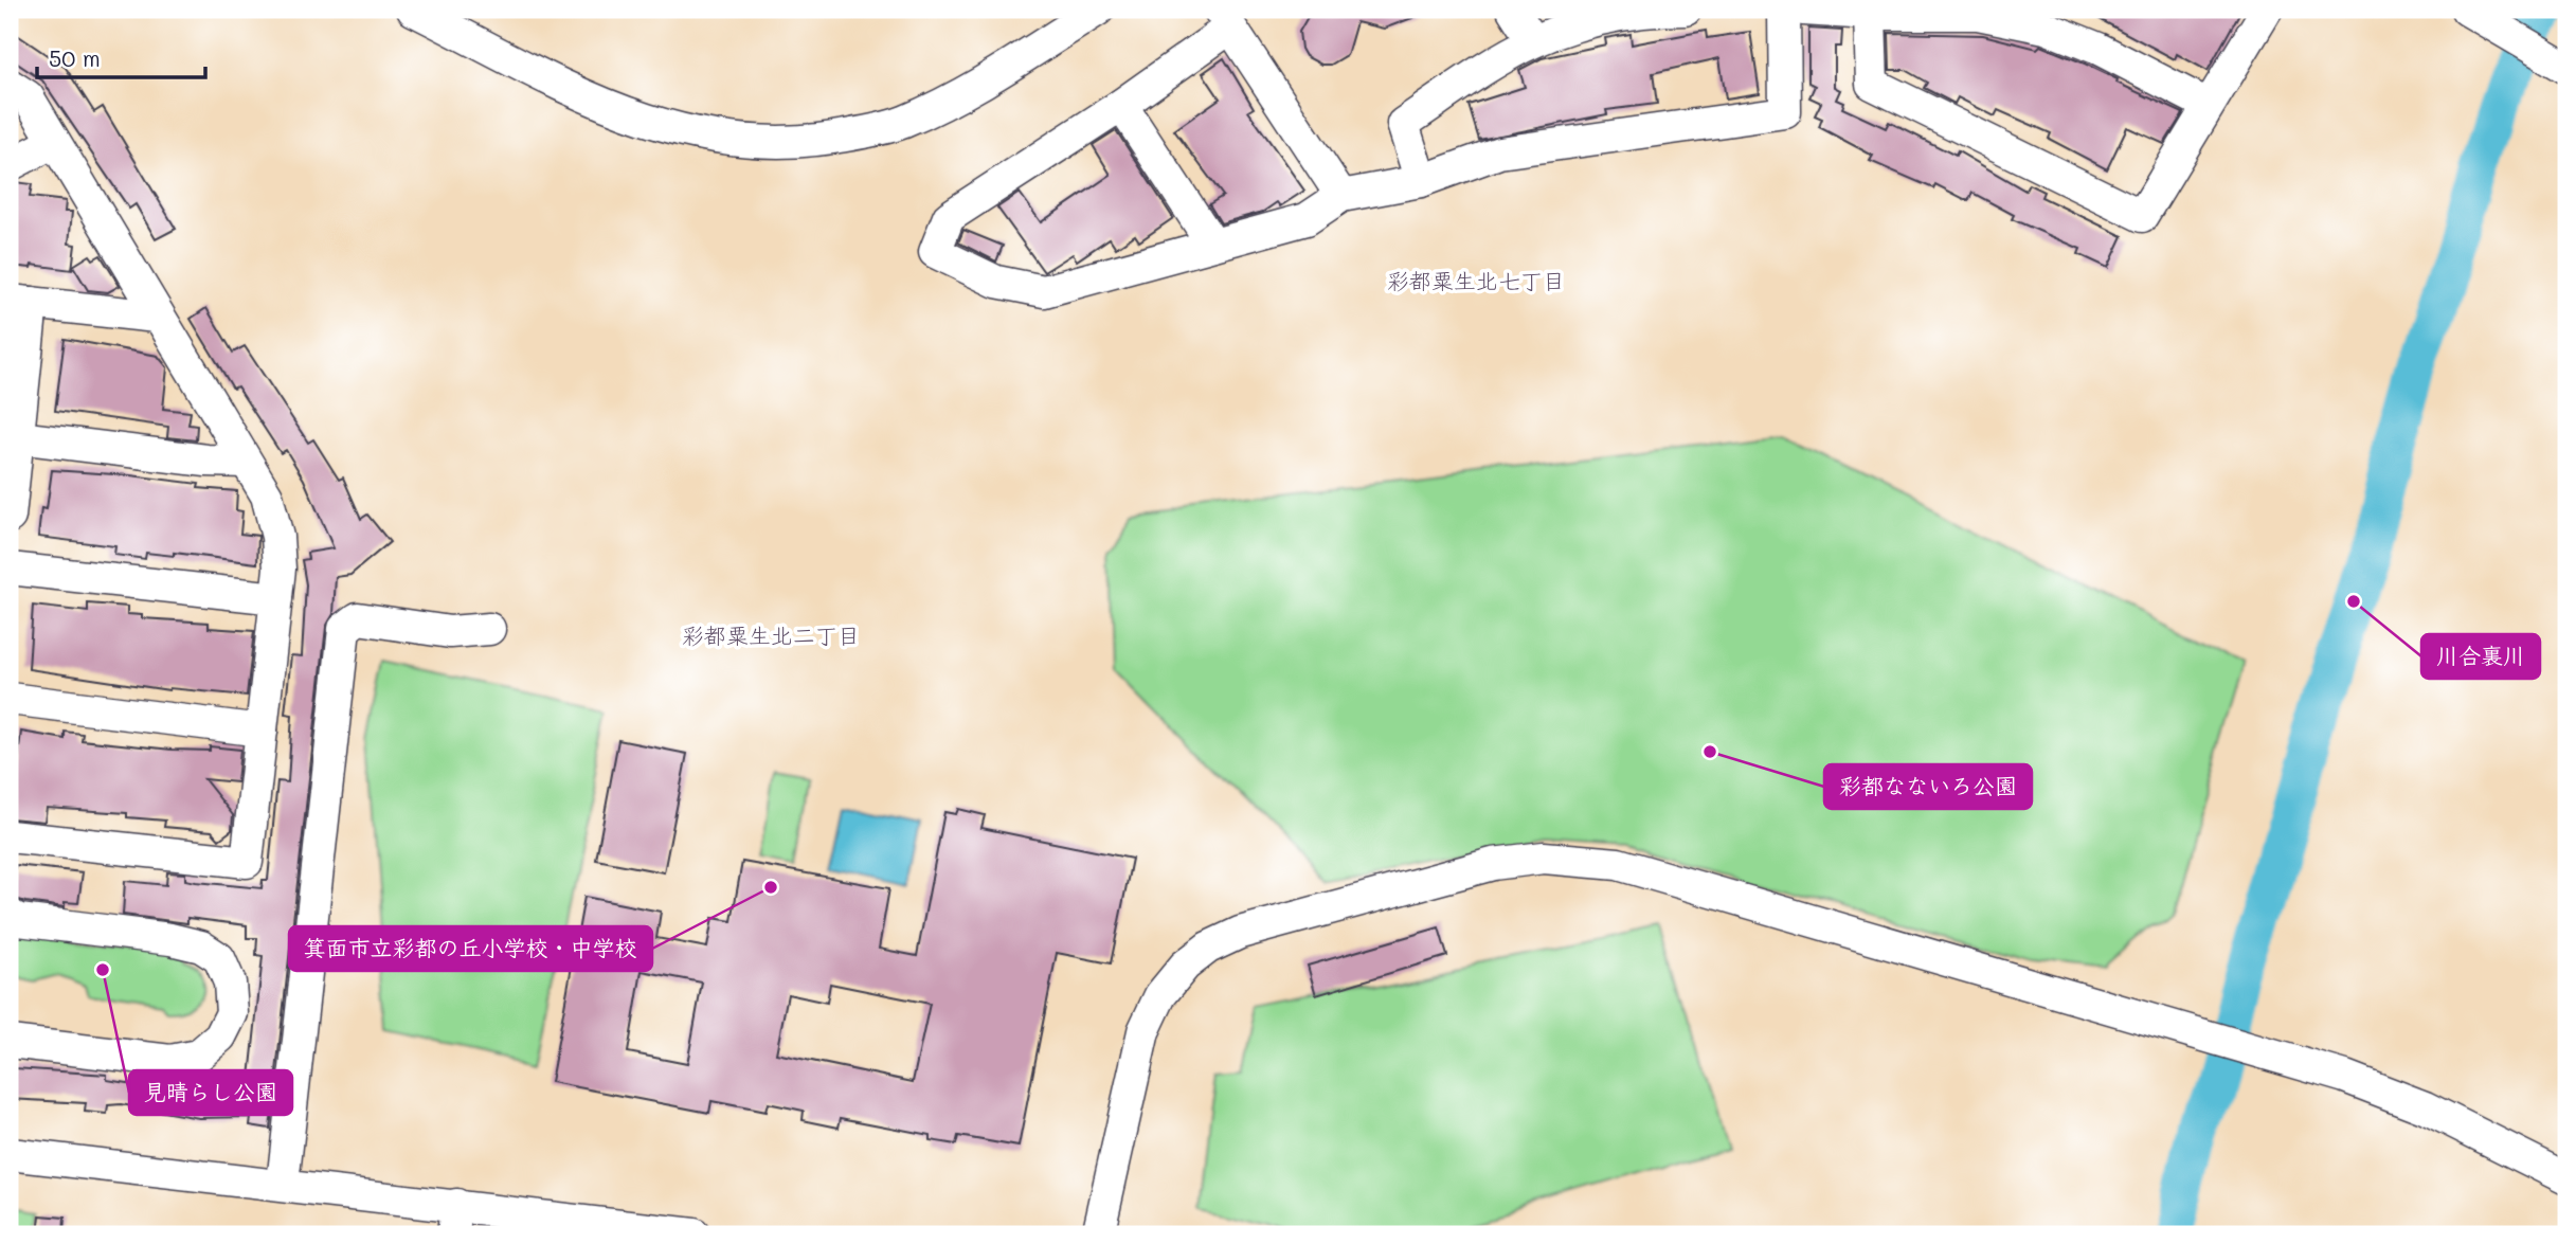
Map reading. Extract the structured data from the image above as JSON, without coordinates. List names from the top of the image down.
{
  "districts": ["彩都粟生北七丁目", "彩都粟生北二丁目"],
  "places": [
    "川合裏川",
    "彩都なないろ公園",
    "箕面市立彩都の丘小学校・中学校",
    "見晴らし公園"
  ],
  "scale_bar": "50 m"
}
